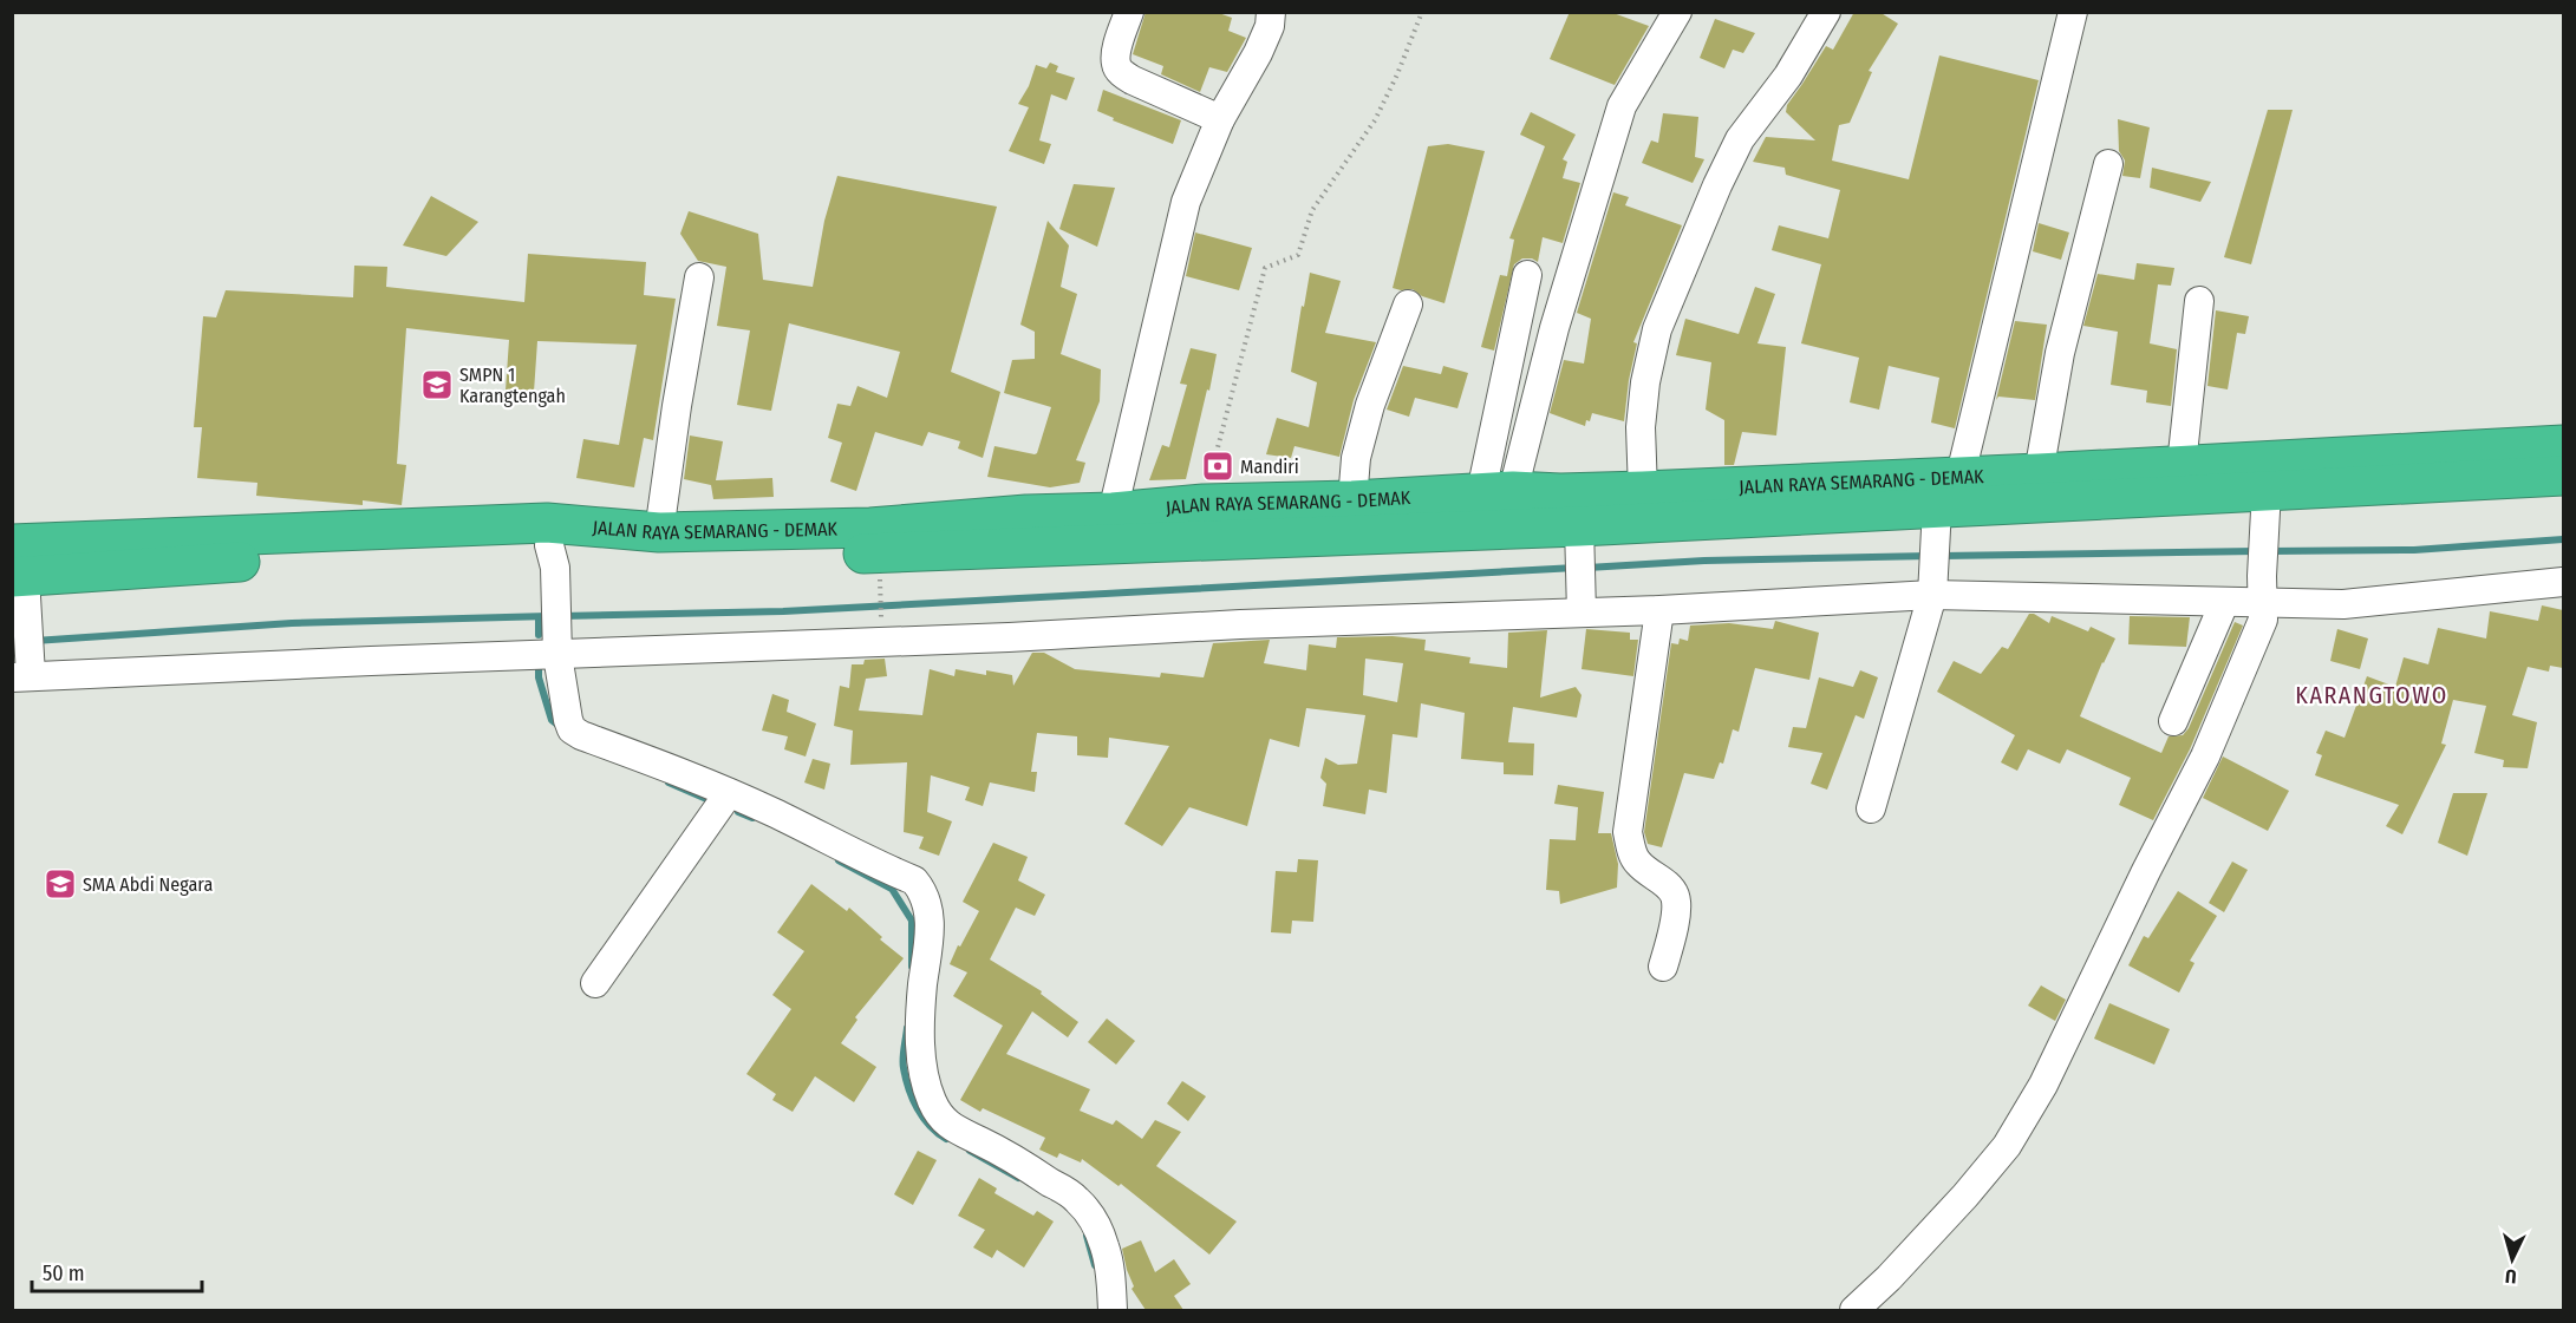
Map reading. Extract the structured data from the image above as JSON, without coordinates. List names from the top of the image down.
{
  "streets": {
    "highway": ["JALAN RAYA SEMARANG - DEMAK"]
  },
  "districts": ["KARANGTOWO"],
  "places": {
    "school or university": ["SMPN 1 Karangtengah", "SMA Abdi Negara"],
    "bank": ["Mandiri"]
  },
  "scale_bar": "50 m",
  "north": "bottom"
}
